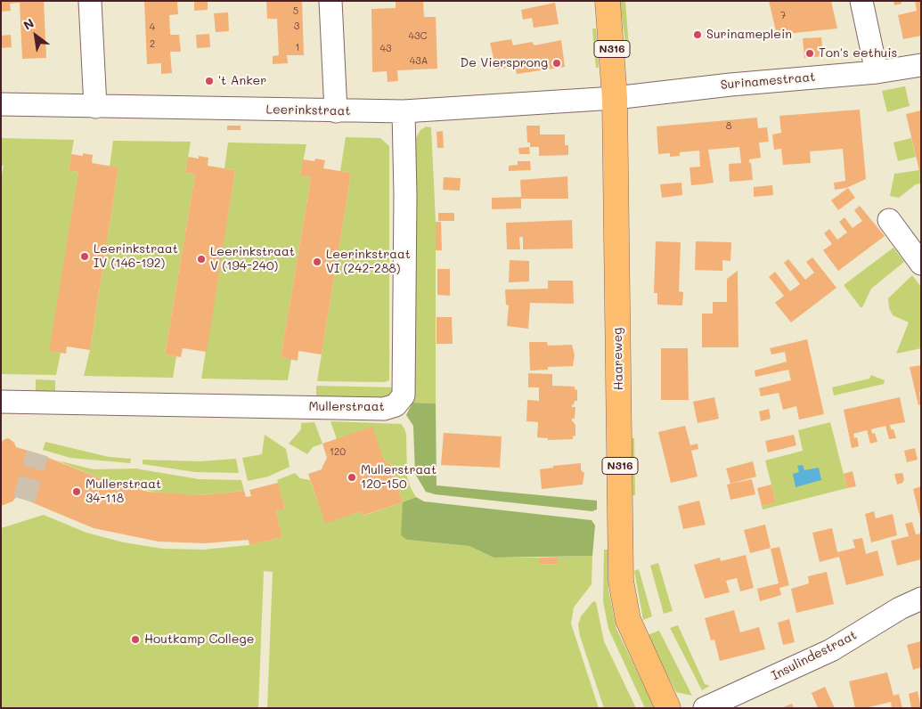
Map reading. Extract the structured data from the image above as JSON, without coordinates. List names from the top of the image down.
{
  "streets": {
    "main road": ["N316", "Haareweg"],
    "street": [
      "Surinamestraat",
      "Leerinkstraat",
      "Mullerstraat",
      "Insulindestraat"
    ]
  },
  "crossings": [
    ["Surinamestraat", "Leerinkstraat"],
    ["Surinamestraat", "Haareweg"],
    ["Leerinkstraat", "Haareweg"],
    ["Leerinkstraat", "Mullerstraat"]
  ],
  "places": [
    "Surinameplein",
    "Ton's eethuis",
    "De Viersprong",
    "'t Anker",
    "Leerinkstraat IV (146-192)",
    "Leerinkstraat V (194-240)",
    "Leerinkstraat VI (242-288)",
    "Mullerstraat 120-150",
    "Mullerstraat 34-118",
    "Houtkamp College"
  ],
  "house_numbers": [
    "5",
    "7",
    "3",
    "4",
    "43C",
    "2",
    "1",
    "43",
    "43A",
    "8",
    "120"
  ],
  "north": "top left"
}
